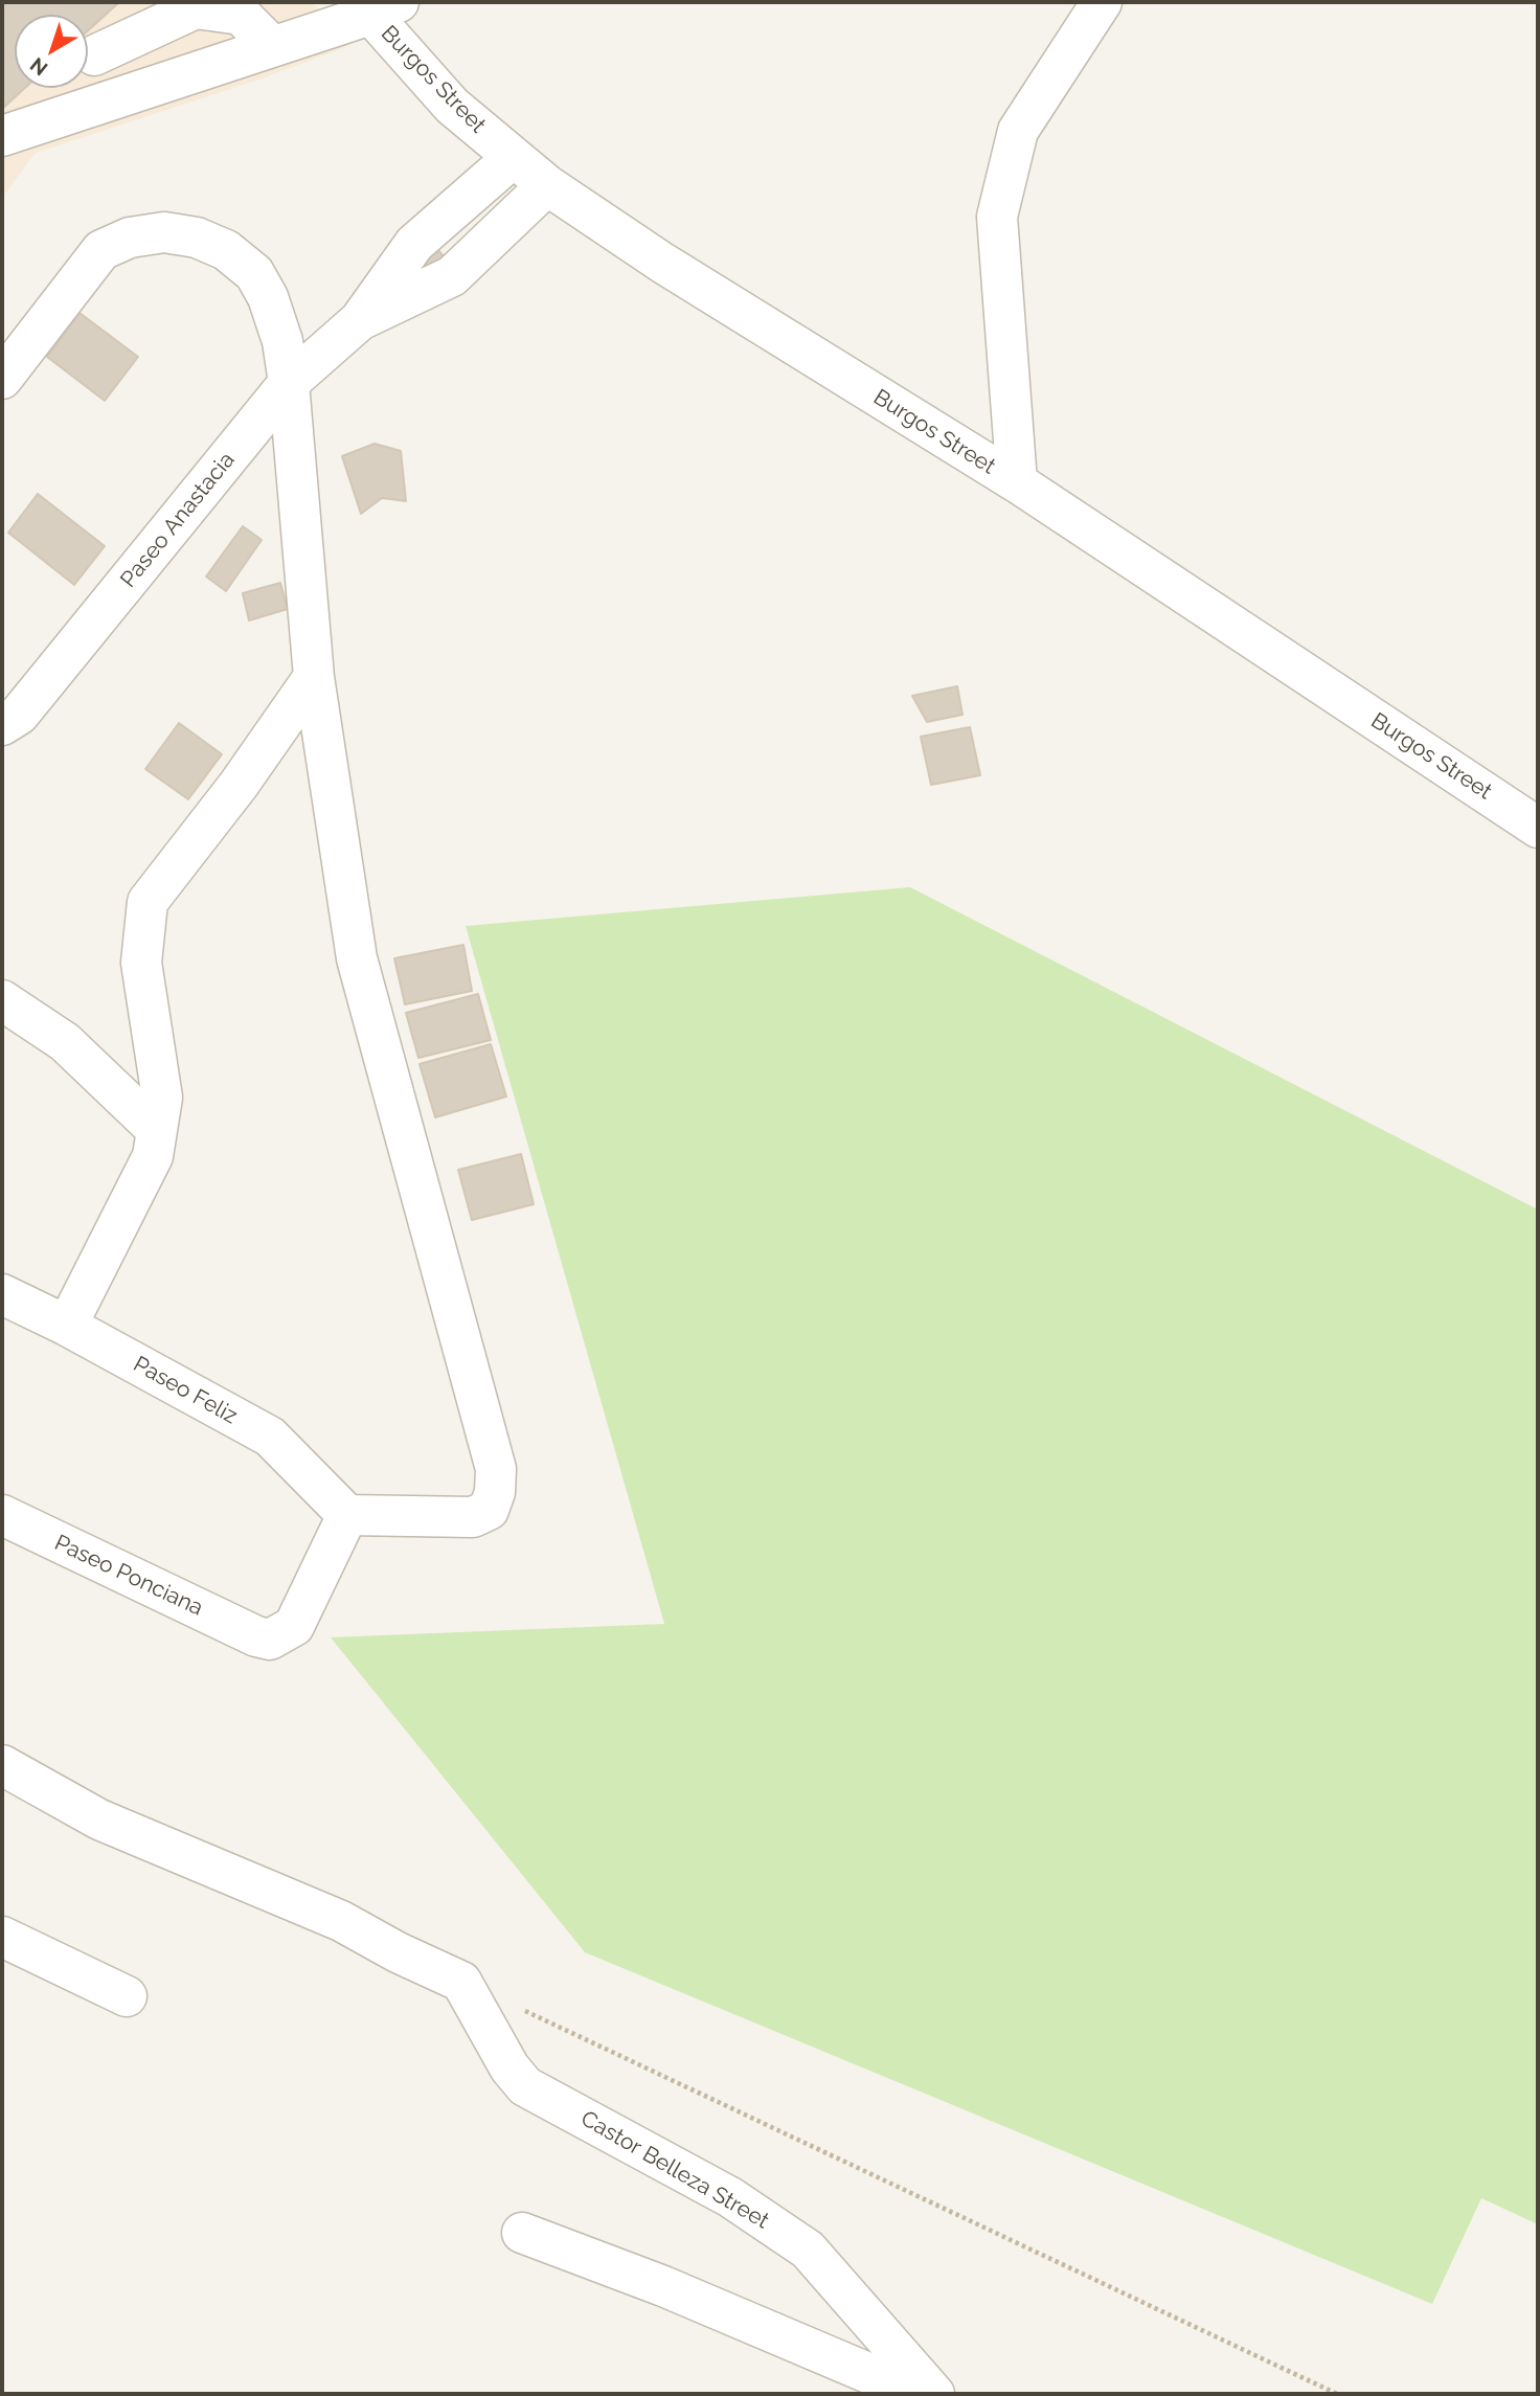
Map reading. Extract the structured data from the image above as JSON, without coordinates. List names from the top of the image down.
{
  "streets": {
    "street": [
      "Burgos Street",
      "Paseo Anastacia",
      "Paseo Feliz",
      "Paseo Ponciana",
      "Castor Belleza Street"
    ]
  },
  "crossings": [
    ["Burgos Street", "Paseo Anastacia"],
    ["Paseo Feliz", "Paseo Ponciana"]
  ],
  "north": "bottom left"
}
